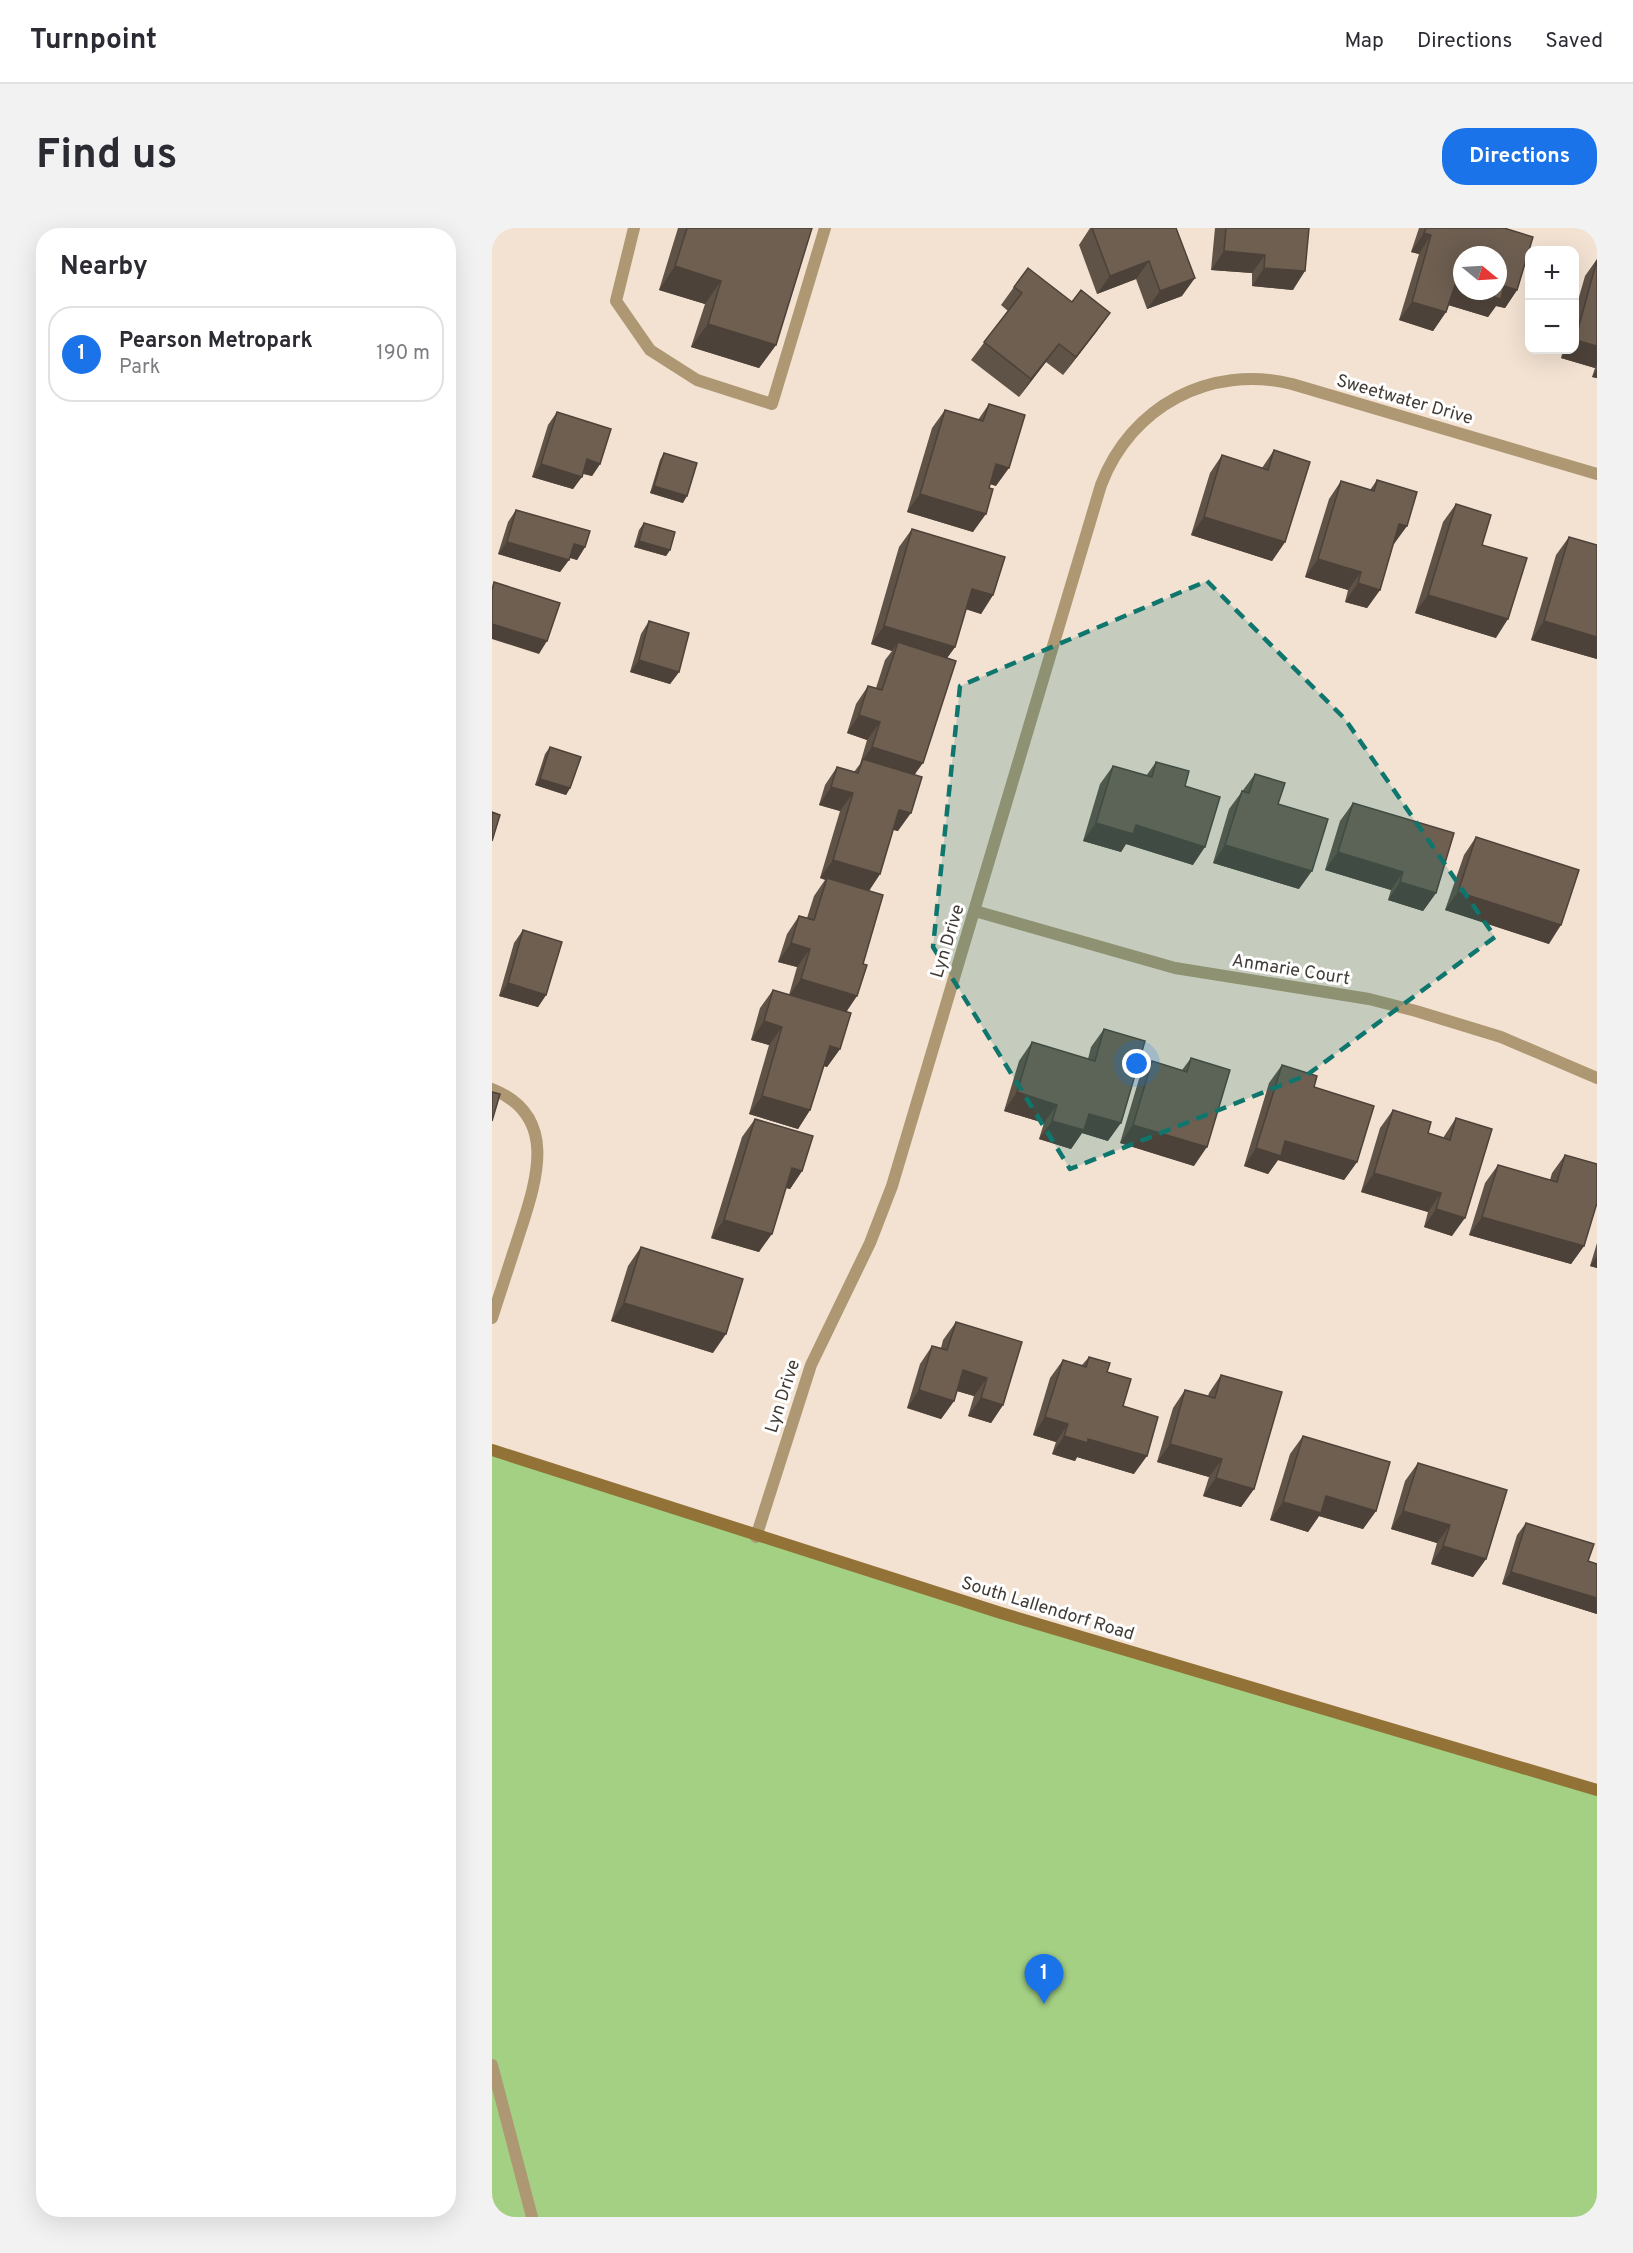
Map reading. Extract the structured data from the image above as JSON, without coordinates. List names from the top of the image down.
{
  "streets": {
    "street": [
      "Sweetwater Drive",
      "Lyn Drive",
      "Anmarie Court",
      "South Lallendorf Road"
    ]
  },
  "crossings": [
    ["Sweetwater Drive", "Lyn Drive"],
    ["Lyn Drive", "Anmarie Court"],
    ["Lyn Drive", "South Lallendorf Road"]
  ],
  "north": "right",
  "page": {
    "header": "Turnpoint",
    "nav": ["Map", "Directions", "Saved"],
    "buttons": "Directions",
    "title": "Find us",
    "heading": "Nearby",
    "map_buttons": ["+", "−"],
    "list": [
      {
        "mark": "1",
        "name": "Pearson Metropark",
        "note": "Park",
        "value": "190 m"
      }
    ],
    "pins": "1"
  }
}
